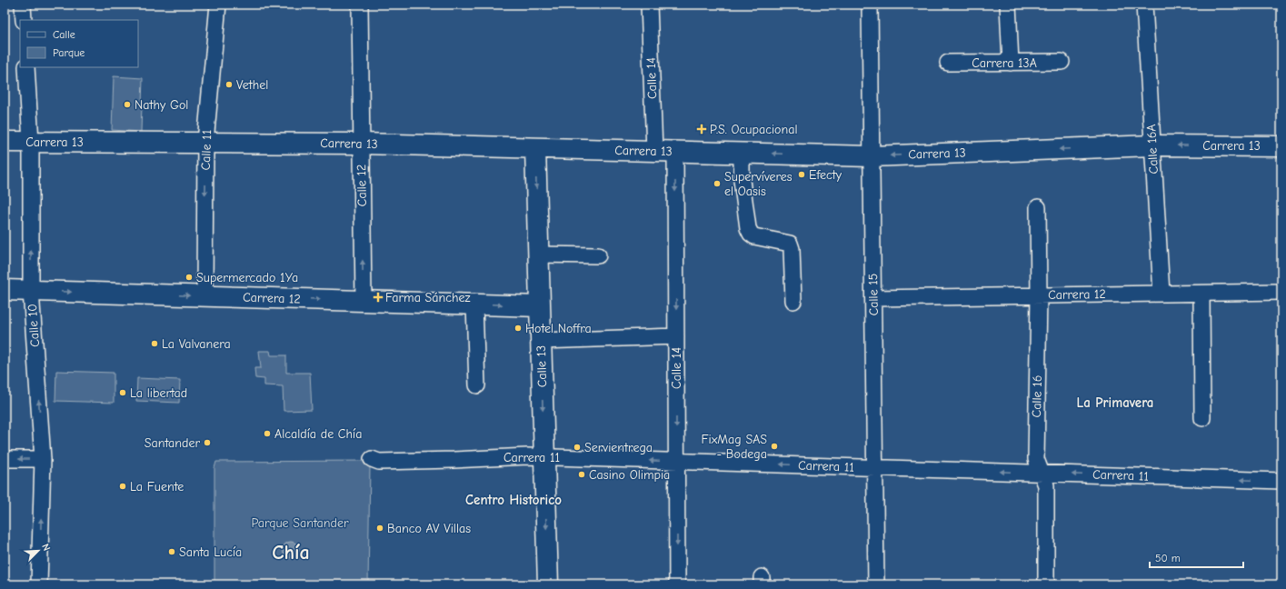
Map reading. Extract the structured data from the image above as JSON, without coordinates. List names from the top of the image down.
{
  "streets": {
    "main road": ["Carrera 13", "Carrera 12", "Calle 13"],
    "street": [
      "Carrera 13A",
      "Calle 14",
      "Calle 16A",
      "Calle 11",
      "Calle 12",
      "Calle 15",
      "Calle 10",
      "Calle 16",
      "Carrera 11"
    ]
  },
  "crossings": [
    ["Calle 14", "Carrera 13"],
    ["Calle 14", "Carrera 11"],
    ["Carrera 13", "Calle 16A"],
    ["Carrera 13", "Calle 11"],
    ["Carrera 13", "Calle 12"],
    ["Carrera 13", "Calle 15"],
    ["Carrera 13", "Calle 10"],
    ["Carrera 13", "Calle 13"],
    ["Calle 16A", "Carrera 12"],
    ["Calle 11", "Carrera 12"],
    ["Calle 12", "Carrera 12"],
    ["Calle 15", "Carrera 12"],
    ["Calle 15", "Carrera 11"],
    ["Carrera 12", "Calle 10"],
    ["Carrera 12", "Calle 13"],
    ["Carrera 12", "Calle 16"],
    ["Calle 13", "Carrera 11"],
    ["Calle 16", "Carrera 11"]
  ],
  "one_way": [
    "Calle 14",
    "Carrera 13",
    "Calle 11",
    "Calle 12",
    "Carrera 12",
    "Calle 10",
    "Calle 13",
    "Carrera 11"
  ],
  "districts": ["La Primavera", "Centro Historico", "Chía"],
  "parks": ["Parque Santander"],
  "places": {
    "other": [
      "Vethel",
      "Nathy Gol",
      "Efecty",
      "Supervíveres el Oasis",
      "Supermercado 1Ya",
      "Hotel Noffra",
      "La Valvanera",
      "La libertad",
      "Alcaldía de Chía",
      "Santander",
      "FixMag SAS - Bodega",
      "Servientrega",
      "Casino Olimpia",
      "La Fuente",
      "Banco AV Villas",
      "Santa Lucía"
    ],
    "health": ["P.S. Ocupacional", "Farma Sánchez"]
  },
  "legend": ["Calle", "Parque"],
  "scale_bar": "50 m",
  "north": "top right"
}
